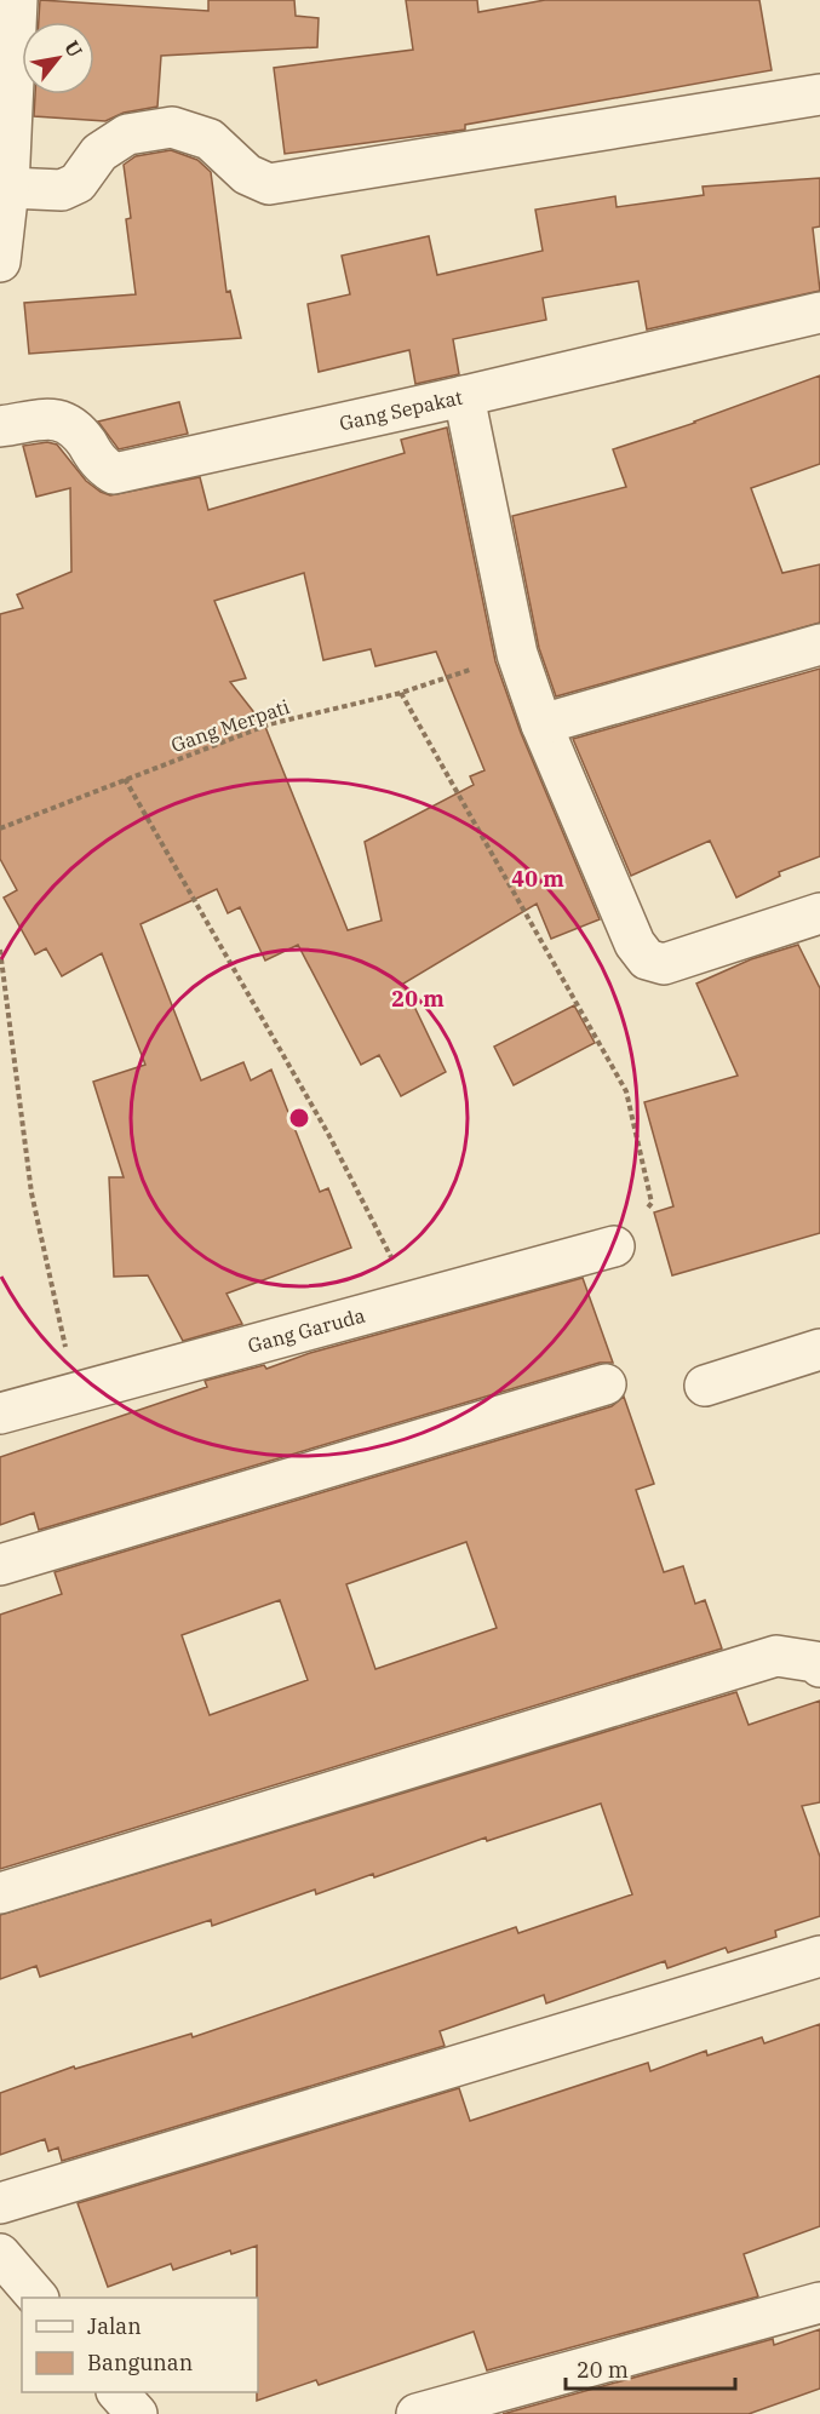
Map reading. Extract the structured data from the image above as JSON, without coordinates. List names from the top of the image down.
{
  "streets": {
    "street": ["Gang Sepakat", "Gang Garuda"],
    "path": ["Gang Merpati"]
  },
  "legend": ["Jalan", "Bangunan"],
  "scale_bar": "20 m",
  "north": "top right",
  "rings": ["40 m", "20 m"]
}
